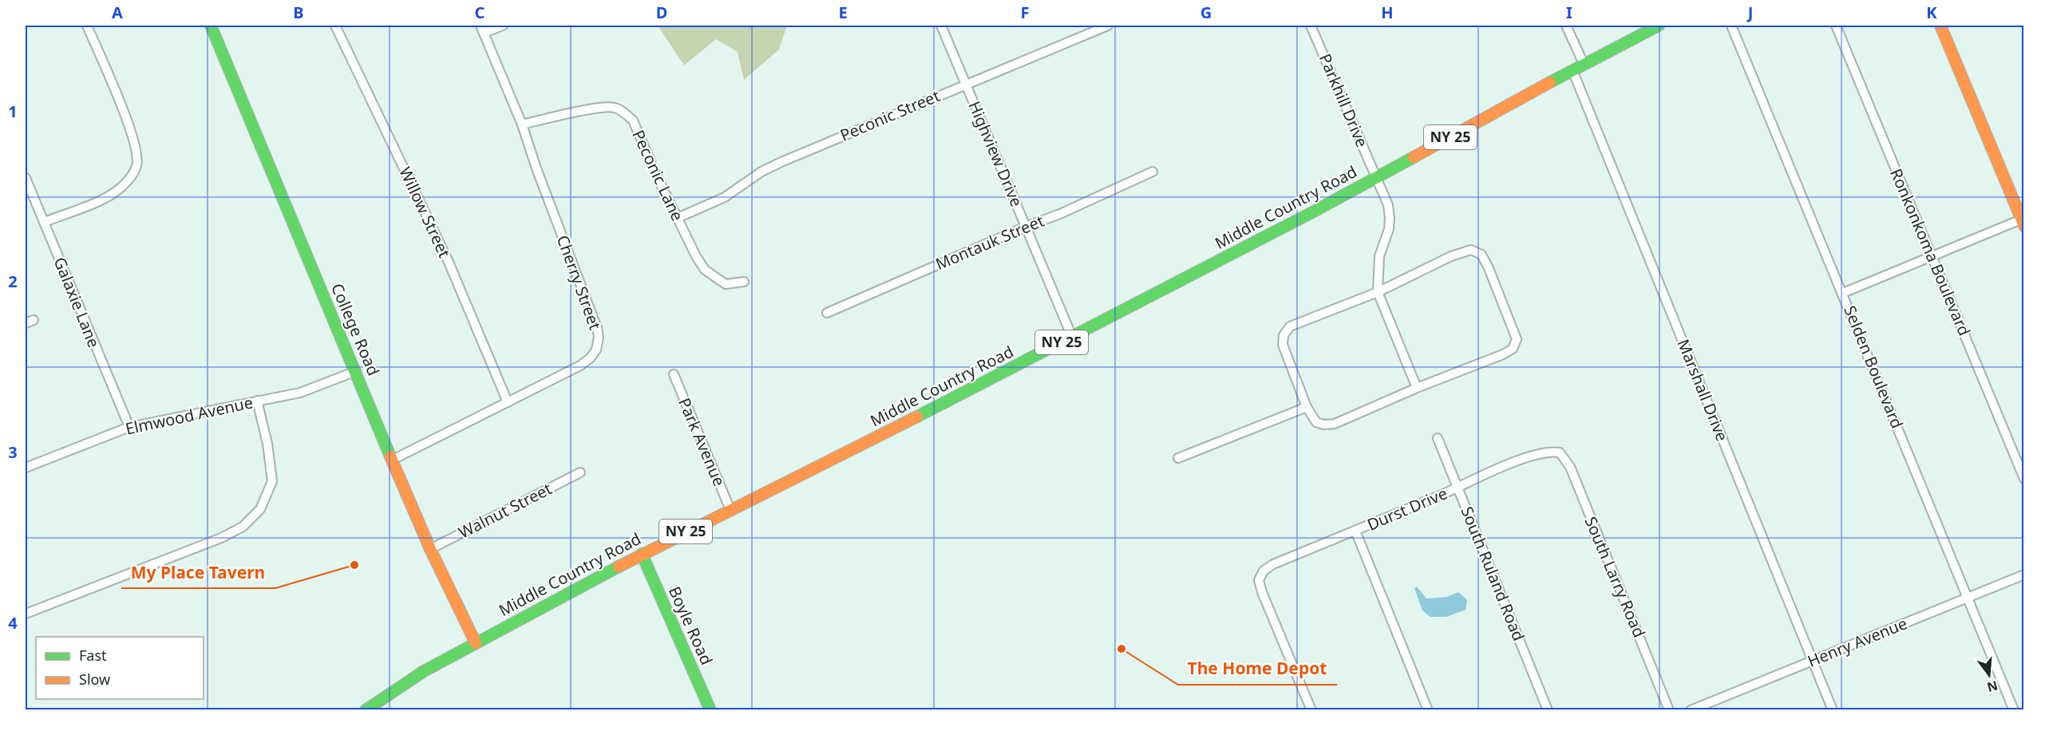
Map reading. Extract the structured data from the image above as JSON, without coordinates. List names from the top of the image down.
{
  "streets": {
    "main road": [
      "NY 25",
      "Middle Country Road",
      "College Road",
      "Boyle Road"
    ],
    "street": [
      "Parkhill Drive",
      "Peconic Street",
      "Highview Drive",
      "Peconic Lane",
      "Willow Street",
      "Montauk Street",
      "Ronkonkoma Boulevard",
      "Cherry Street",
      "Galaxie Lane",
      "Selden Boulevard",
      "Marshall Drive",
      "Elmwood Avenue",
      "Park Avenue",
      "Durst Drive",
      "Walnut Street",
      "South Ruland Road",
      "South Larry Road",
      "Henry Avenue"
    ]
  },
  "crossings": [
    ["Parkhill Drive", "Middle Country Road"],
    ["Peconic Street", "Highview Drive"],
    ["Peconic Street", "Peconic Lane"],
    ["NY 25", "Middle Country Road"],
    ["Highview Drive", "Middle Country Road"],
    ["Highview Drive", "Montauk Street"],
    ["Peconic Lane", "Cherry Street"],
    ["Middle Country Road", "College Road"],
    ["Middle Country Road", "Marshall Drive"],
    ["Middle Country Road", "Park Avenue"],
    ["Middle Country Road", "Boyle Road"],
    ["Willow Street", "Cherry Street"],
    ["Cherry Street", "College Road"],
    ["Galaxie Lane", "Elmwood Avenue"],
    ["College Road", "Elmwood Avenue"],
    ["College Road", "Walnut Street"],
    ["Selden Boulevard", "Henry Avenue"],
    ["Marshall Drive", "Henry Avenue"],
    ["Durst Drive", "South Ruland Road"],
    ["Durst Drive", "South Larry Road"]
  ],
  "places": ["My Place Tavern", "The Home Depot"],
  "legend": ["Fast", "Slow"],
  "north": "bottom",
  "grid": {
    "columns": [
      "A",
      "B",
      "C",
      "D",
      "E",
      "F",
      "G",
      "H",
      "I",
      "J",
      "K"
    ],
    "rows": [
      "1",
      "2",
      "3",
      "4"
    ]
  }
}
